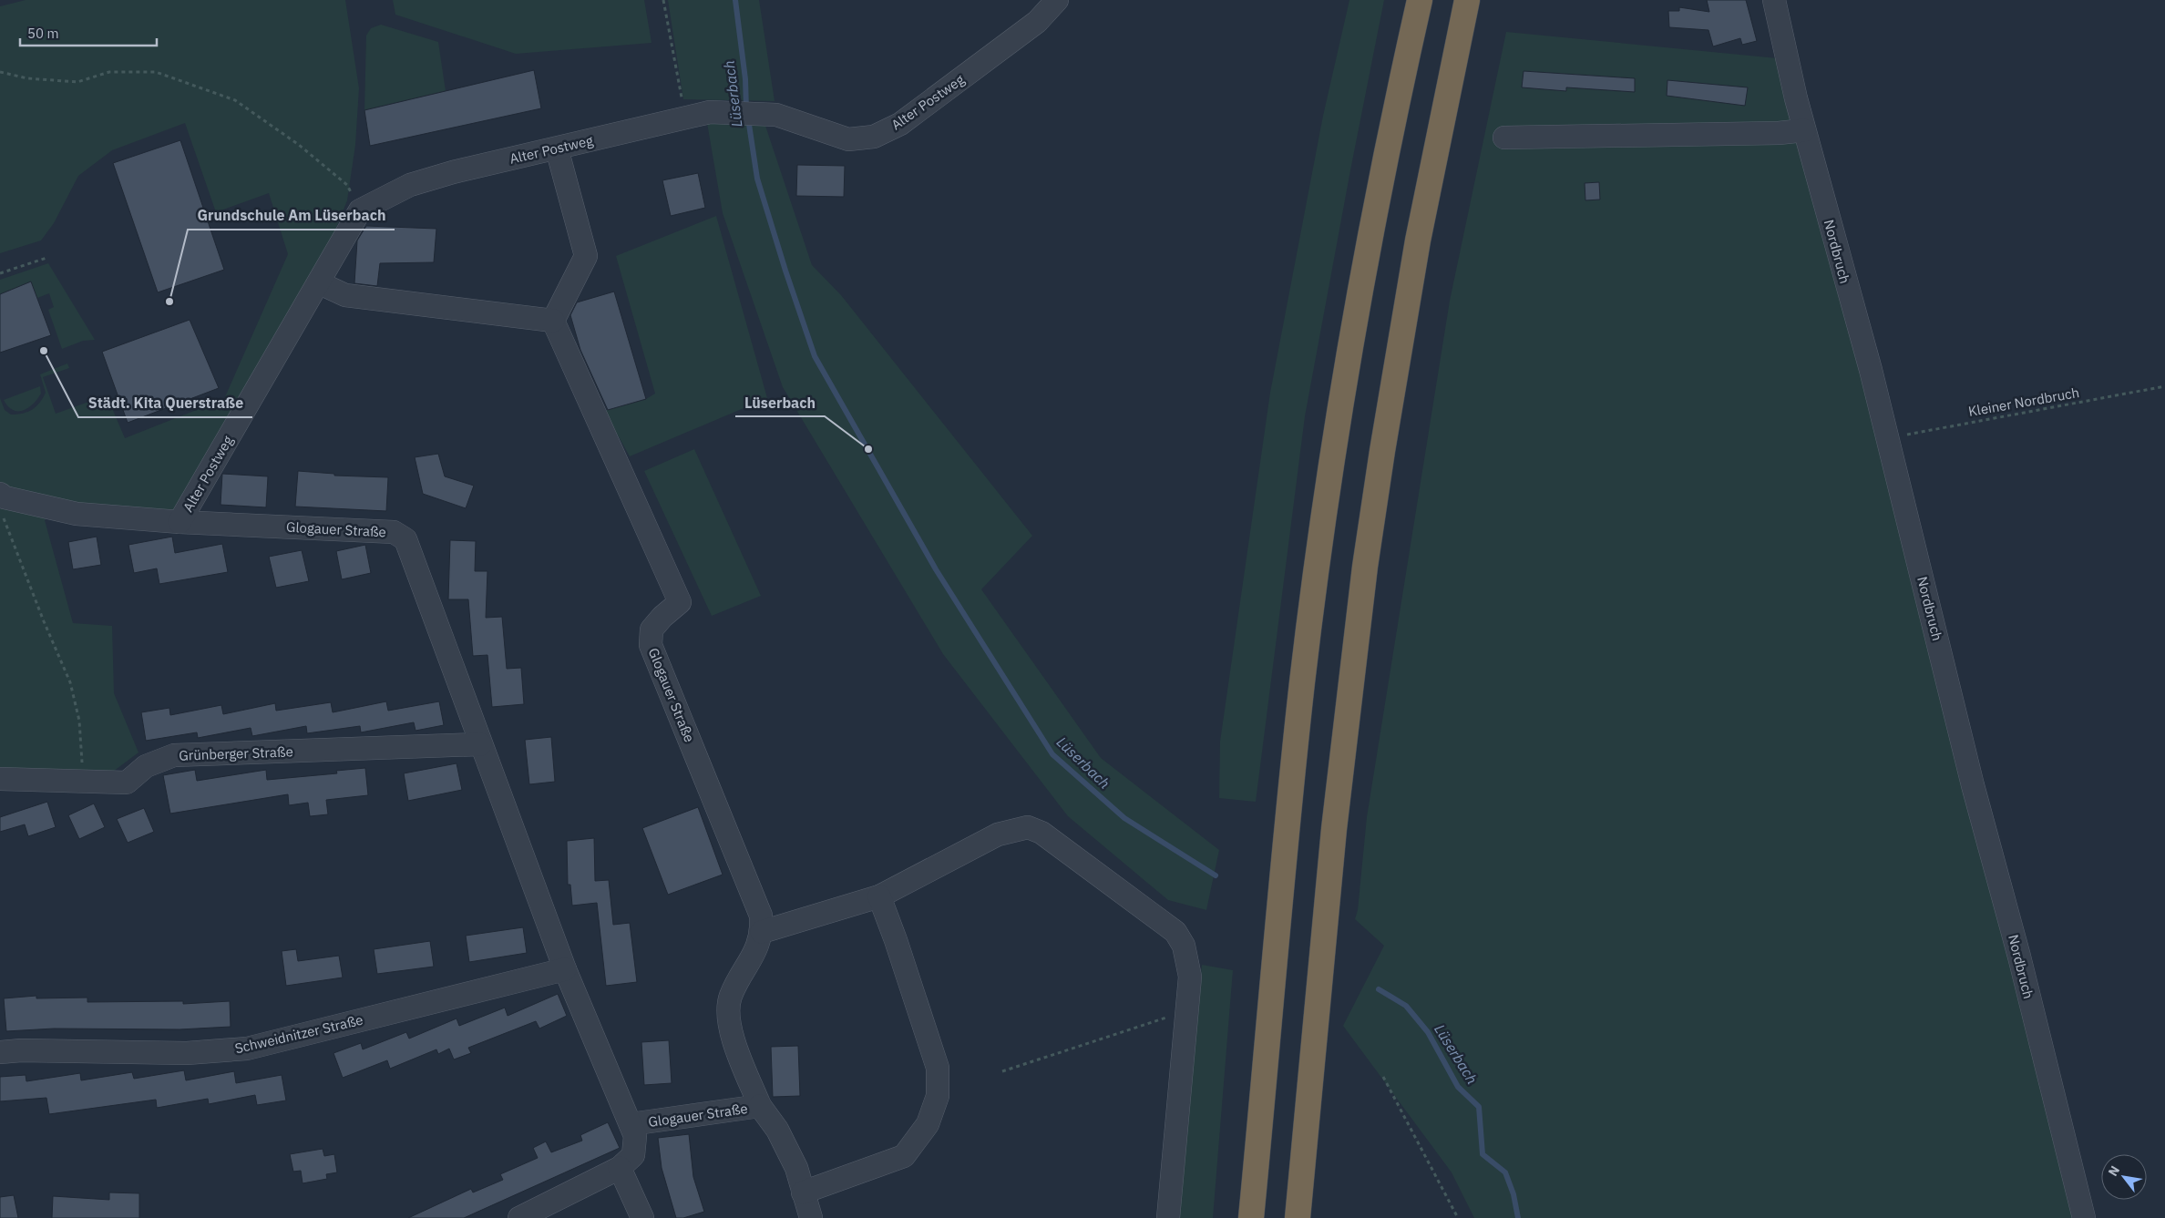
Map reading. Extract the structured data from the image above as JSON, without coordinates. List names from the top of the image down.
{
  "streets": {
    "street": [
      "Alter Postweg",
      "Nordbruch",
      "Glogauer Straße",
      "Grünberger Straße",
      "Schweidnitzer Straße"
    ],
    "path": ["Kleiner Nordbruch"]
  },
  "crossings": [
    ["Alter Postweg", "Glogauer Straße"],
    ["Nordbruch", "Kleiner Nordbruch"],
    ["Glogauer Straße", "Grünberger Straße"],
    ["Glogauer Straße", "Schweidnitzer Straße"]
  ],
  "water": ["Lüserbach"],
  "places": ["Grundschule Am Lüserbach", "Städt. Kita Querstraße", "Lüserbach"],
  "scale_bar": "50 m",
  "north": "top left"
}
